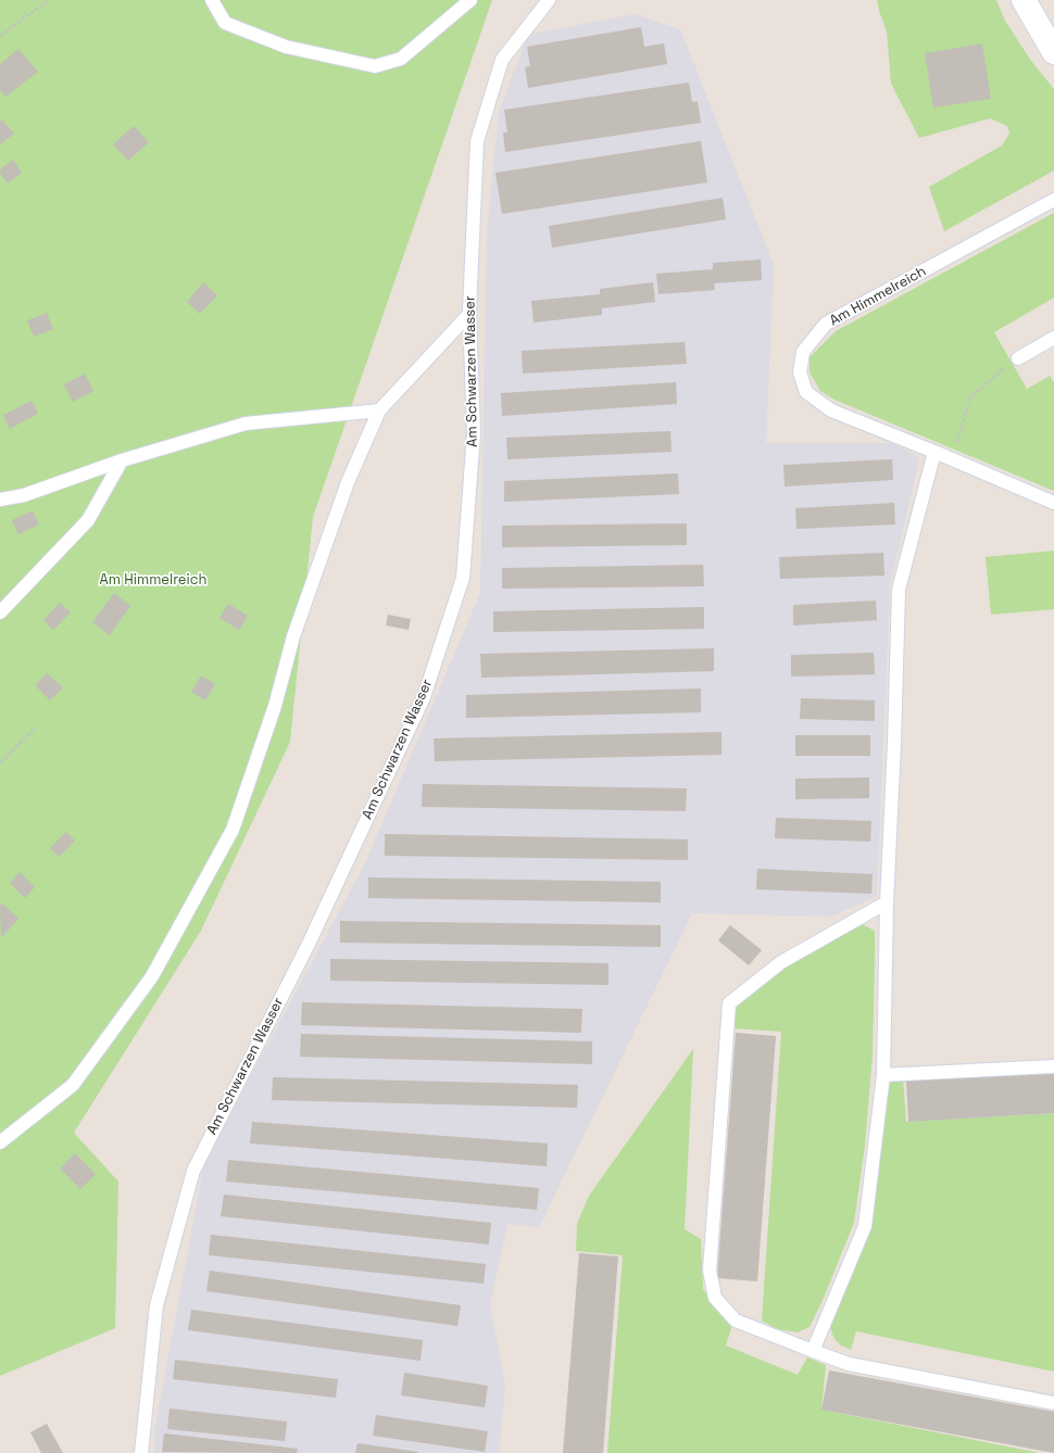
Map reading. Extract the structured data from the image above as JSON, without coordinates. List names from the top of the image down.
{
  "streets": {
    "lane": ["Am Himmelreich", "Am Schwarzen Wasser"]
  },
  "parks": ["Am Himmelreich"]
}
